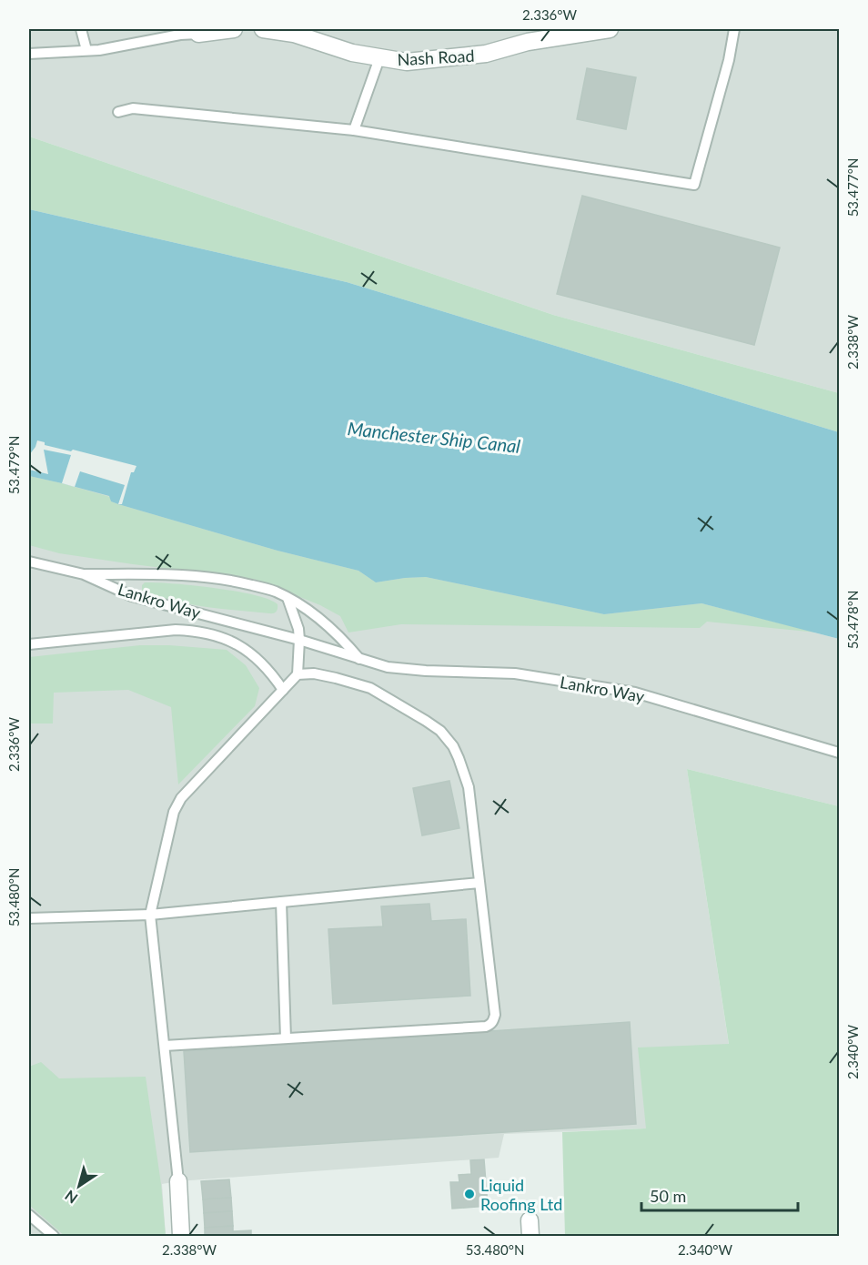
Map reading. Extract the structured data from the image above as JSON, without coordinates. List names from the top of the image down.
{
  "streets": {
    "street": ["Nash Road"],
    "lane": ["Lankro Way"]
  },
  "water": ["Manchester Ship Canal"],
  "places": ["Liquid Roofing Ltd"],
  "scale_bar": "50 m",
  "north": "bottom left",
  "coordinates": [
    "2.336°W",
    "53.477°N",
    "2.338°W",
    "53.479°N",
    "53.478°N",
    "53.480°N",
    "2.340°W"
  ]
}
